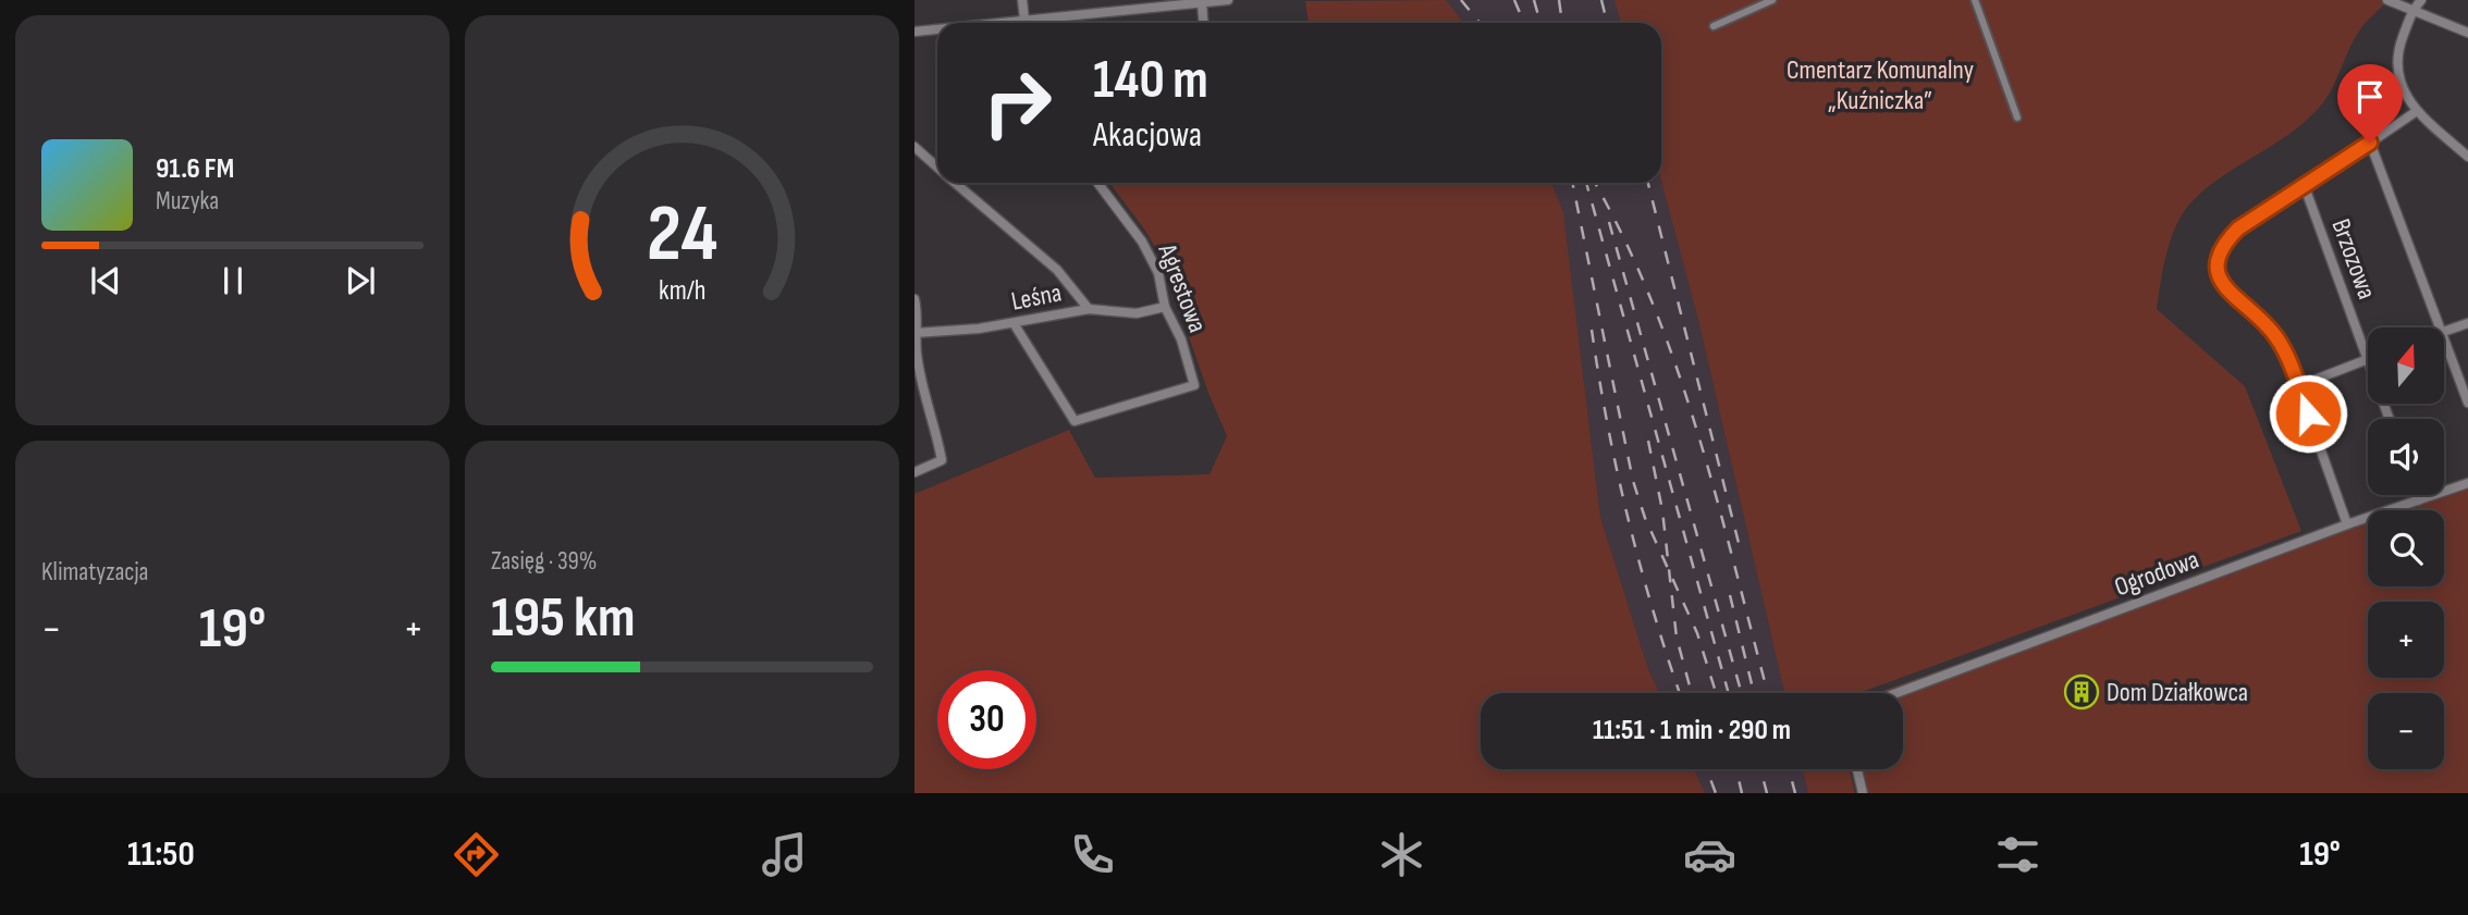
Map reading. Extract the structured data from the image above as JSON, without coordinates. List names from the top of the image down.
{
  "streets": {
    "street": [
      "Brzozowa",
      "Agrestowa",
      "Leśna",
      "Ogrodowa"
    ]
  },
  "crossings": [
    ["Agrestowa", "Leśna"]
  ],
  "parks": ["Cmentarz Komunalny „Kuźniczka”"],
  "places": {
    "building": ["Dom Działkowca"]
  },
  "north": "top",
  "page": {
    "turn": ["140 m", "Akacjowa"],
    "song": ["91.6 FM", "Muzyka"],
    "map_buttons": ["+", "−"],
    "tile": [
      "Klimatyzacja",
      ["Zasięg · 39%", "195 km"]
    ],
    "heat": ["−", "19°", "+"],
    "limit": "30",
    "trip": "11:51 · 1 min · 290 m",
    "tabs": ["11:50", "19°"],
    "gauge": ["24", "km/h"]
  }
}
